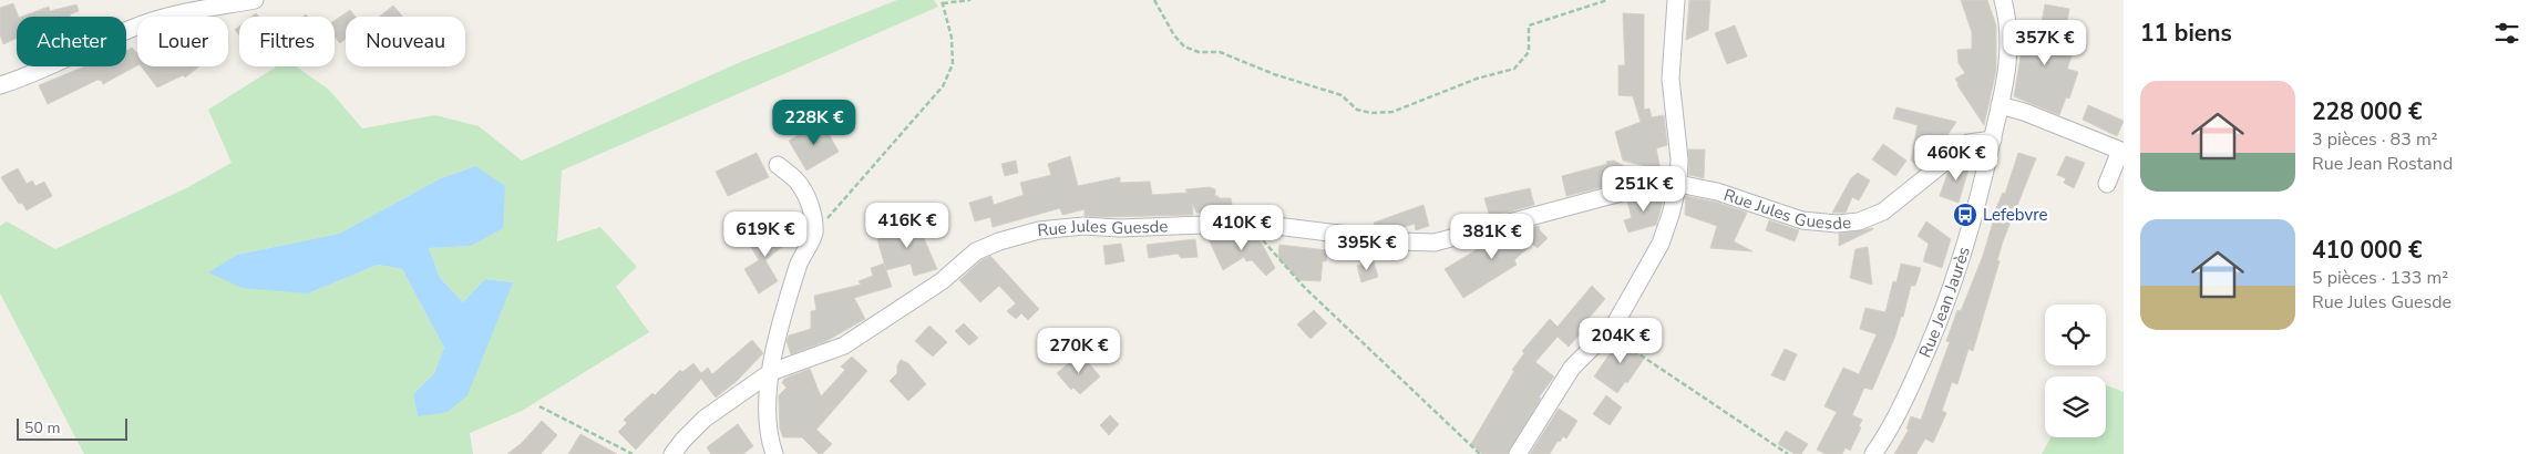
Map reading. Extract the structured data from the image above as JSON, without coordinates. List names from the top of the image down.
{
  "streets": {
    "street": ["Rue Jules Guesde", "Rue Jean Jaurès"]
  },
  "crossings": [
    ["Rue Jules Guesde", "Rue Jean Jaurès"]
  ],
  "places": {
    "bus stop": ["Lefebvre"]
  },
  "scale_bar": "50 m",
  "page": {
    "heading": "11 biens",
    "chip": [
      "Acheter",
      "Louer",
      "Filtres",
      "Nouveau"
    ],
    "price": [
      "357K €",
      "228K €",
      "460K €",
      "251K €",
      "416K €",
      "410K €",
      "619K €",
      "381K €",
      "395K €",
      "204K €",
      "270K €"
    ],
    "list": [
      {
        "name": "228 000 €",
        "note": "3 pièces · 83 m² · Rue Jean Rostand"
      },
      {
        "name": "410 000 €",
        "note": "5 pièces · 133 m² · Rue Jules Guesde"
      }
    ],
    "scale": "50 m"
  }
}
